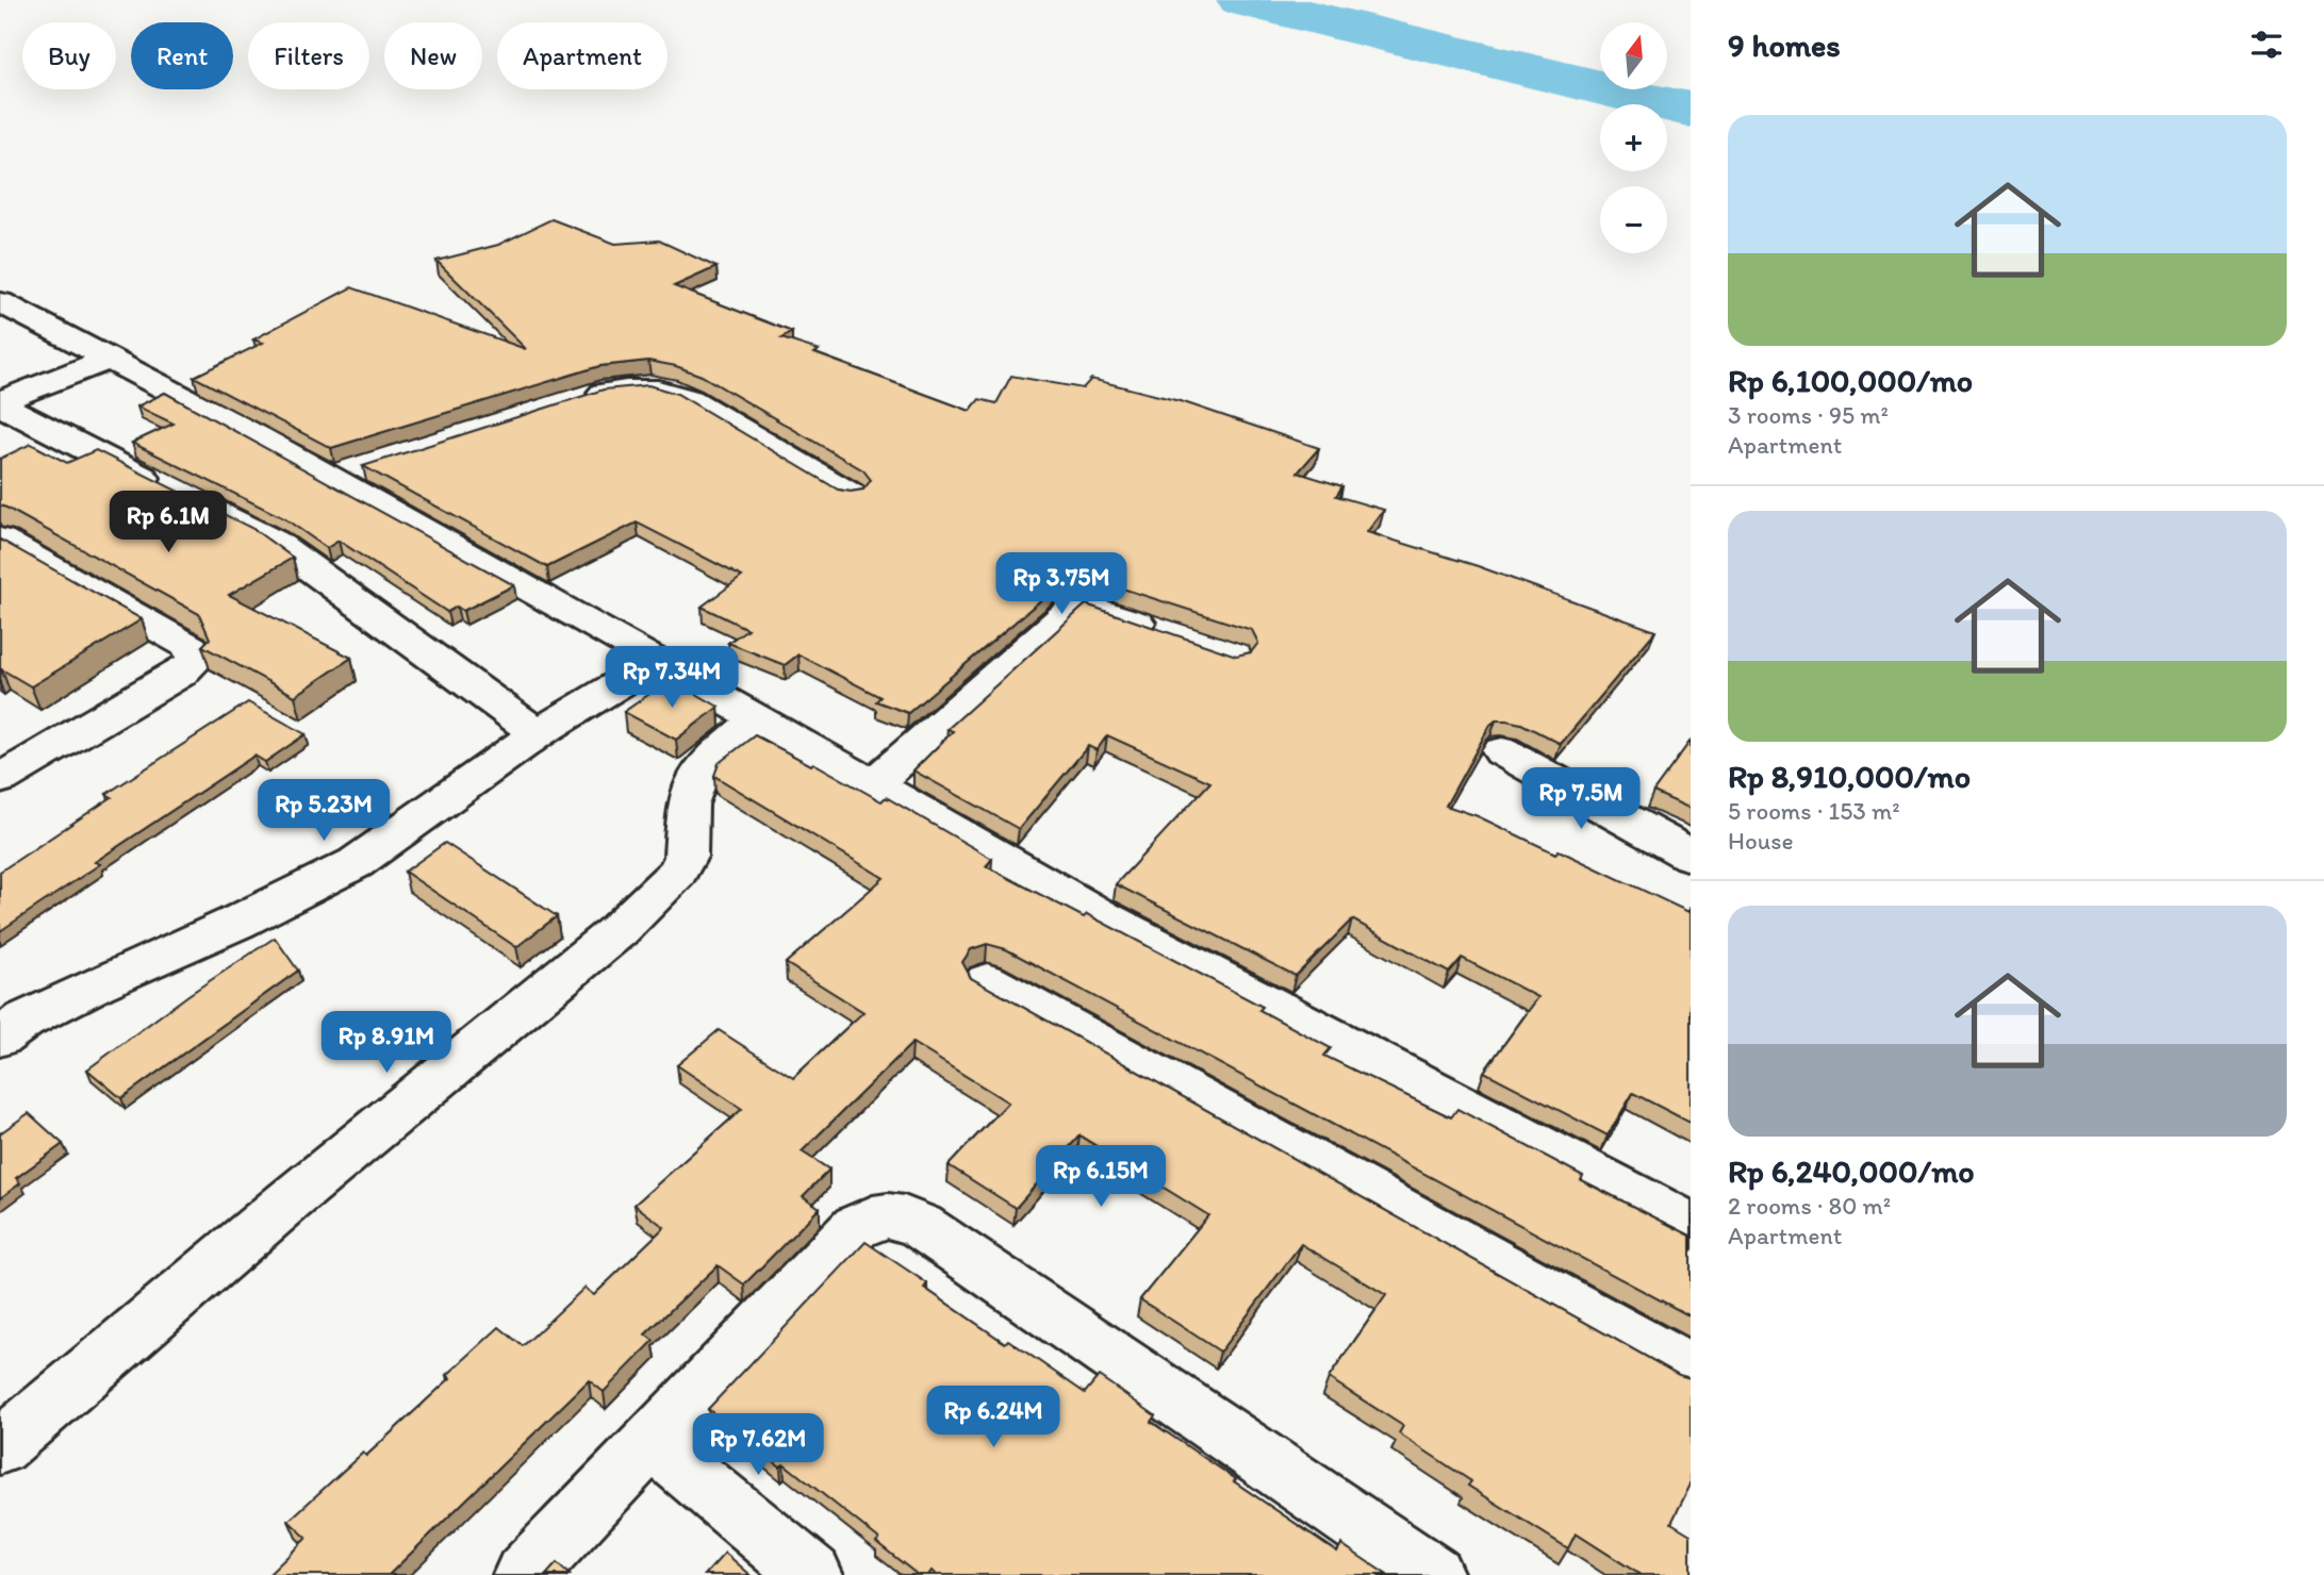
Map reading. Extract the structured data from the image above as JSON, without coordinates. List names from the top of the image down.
{
  "north": "top",
  "page": {
    "heading": "9 homes",
    "map_buttons": ["+", "−"],
    "chip": [
      "Buy",
      "Rent",
      "Filters",
      "New",
      "Apartment"
    ],
    "list": [
      {
        "name": "Rp 6,100,000/mo",
        "note": "3 rooms · 95 m² · Apartment"
      },
      {
        "name": "Rp 8,910,000/mo",
        "note": "5 rooms · 153 m² · House"
      },
      {
        "name": "Rp 6,240,000/mo",
        "note": "2 rooms · 80 m² · Apartment"
      }
    ],
    "price": [
      "Rp 6.1M",
      "Rp 3.75M",
      "Rp 7.34M",
      "Rp 7.5M",
      "Rp 5.23M",
      "Rp 8.91M",
      "Rp 6.15M",
      "Rp 6.24M",
      "Rp 7.62M"
    ]
  }
}
